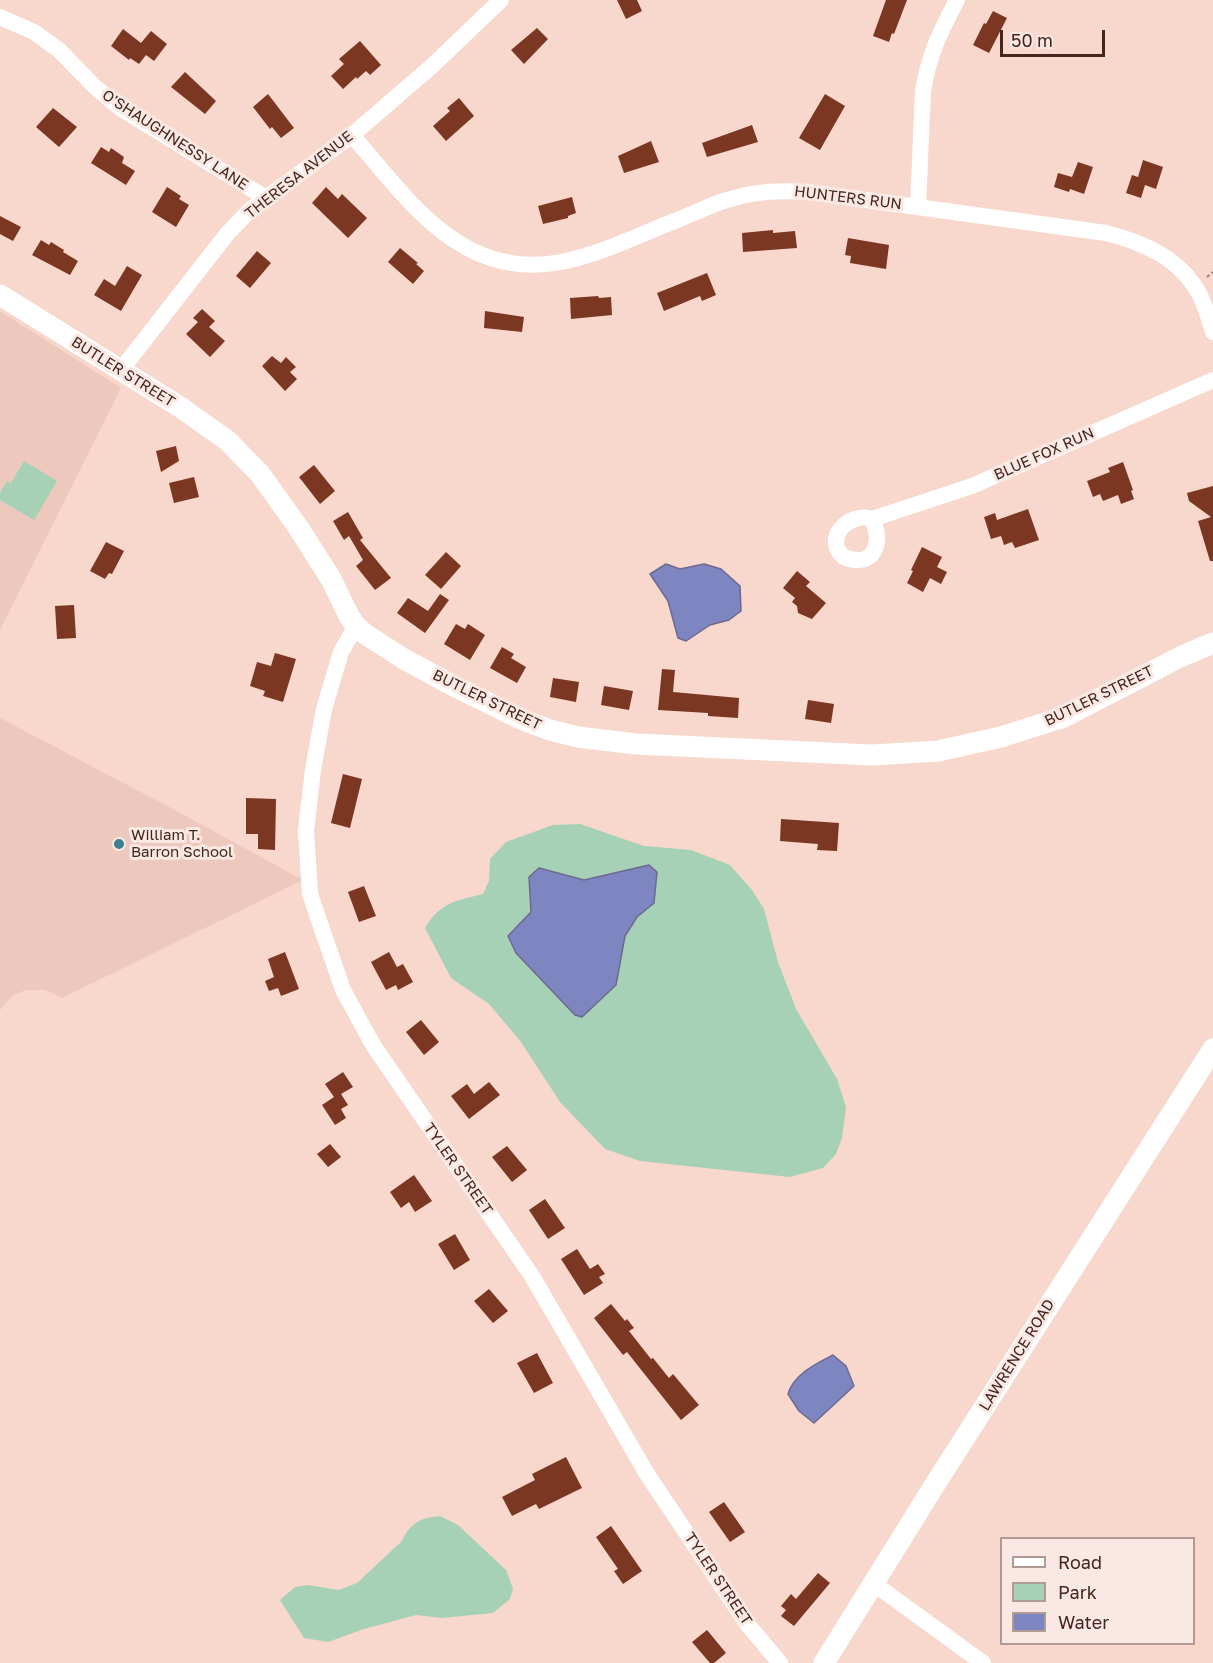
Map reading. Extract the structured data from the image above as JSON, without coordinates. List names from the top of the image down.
{
  "streets": {
    "street": [
      "O'SHAUGHNESSY LANE",
      "THERESA AVENUE",
      "HUNTERS RUN",
      "BUTLER STREET",
      "BLUE FOX RUN",
      "TYLER STREET",
      "LAWRENCE ROAD"
    ]
  },
  "crossings": [
    ["O'SHAUGHNESSY LANE", "THERESA AVENUE"],
    ["THERESA AVENUE", "HUNTERS RUN"],
    ["THERESA AVENUE", "BUTLER STREET"],
    ["BUTLER STREET", "TYLER STREET"]
  ],
  "places": ["William T. Barron School"],
  "legend": ["Road", "Park", "Water"],
  "scale_bar": "50 m"
}
